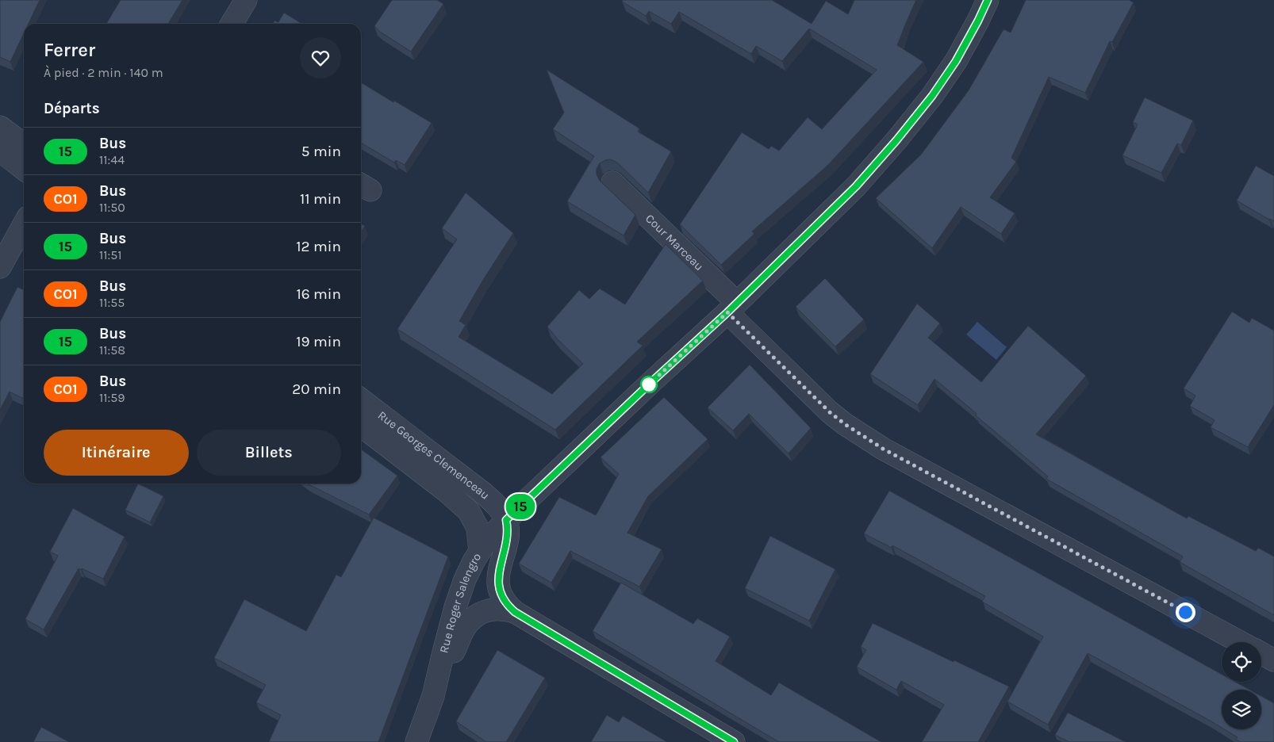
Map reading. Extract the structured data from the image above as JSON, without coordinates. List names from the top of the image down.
{
  "streets": {
    "street": ["Cour Marceau", "Rue Georges Clemenceau", "Rue Roger Salengro"]
  },
  "crossings": [
    ["Cour Marceau", "Rue Roger Salengro"],
    ["Rue Georges Clemenceau", "Rue Roger Salengro"]
  ],
  "lines": ["bus line 15"],
  "page": {
    "on_map": "15",
    "heading": [
      ["Ferrer", "À pied · 2 min · 140 m"],
      "Départs"
    ],
    "list": [
      {
        "mark": "15",
        "name": "Bus",
        "note": "11:44",
        "value": "5 min"
      },
      {
        "mark": "CO1",
        "name": "Bus",
        "note": "11:50",
        "value": "11 min"
      },
      {
        "mark": "15",
        "name": "Bus",
        "note": "11:51",
        "value": "12 min"
      },
      {
        "mark": "CO1",
        "name": "Bus",
        "note": "11:55",
        "value": "16 min"
      },
      {
        "mark": "15",
        "name": "Bus",
        "note": "11:58",
        "value": "19 min"
      },
      {
        "mark": "CO1",
        "name": "Bus",
        "note": "11:59",
        "value": "20 min"
      }
    ],
    "buttons": ["Itinéraire", "Billets"]
  }
}
